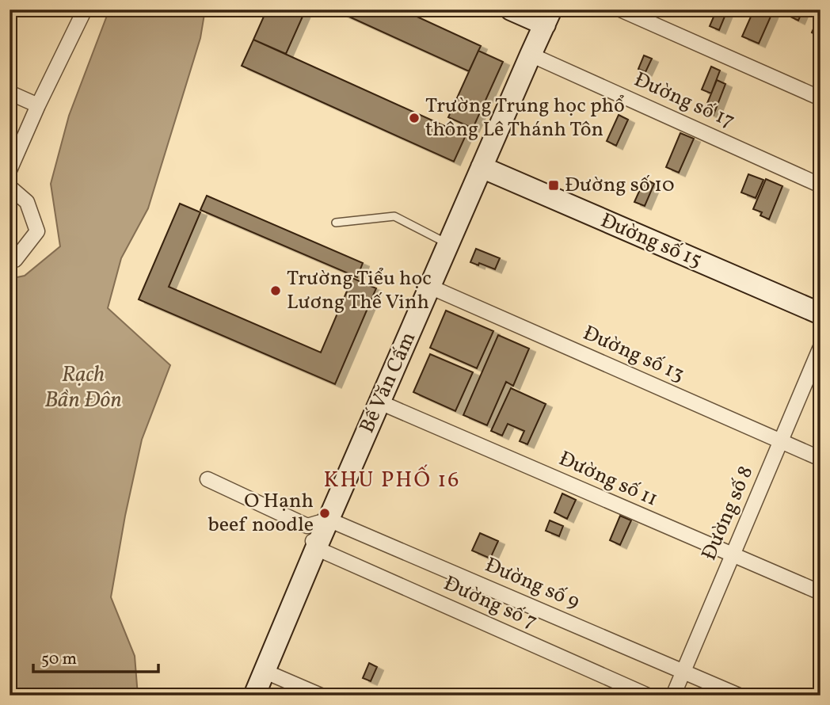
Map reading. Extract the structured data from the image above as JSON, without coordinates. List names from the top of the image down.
{
  "streets": {
    "street": [
      "Đường số 17",
      "Đường số 15",
      "Đường số 13",
      "Bế Văn Cấm",
      "Đường số 11",
      "Đường số 8",
      "Đường số 9",
      "Đường số 7"
    ]
  },
  "crossings": [
    ["Đường số 17", "Bế Văn Cấm"],
    ["Đường số 15", "Bế Văn Cấm"],
    ["Đường số 13", "Bế Văn Cấm"],
    ["Đường số 13", "Đường số 8"],
    ["Bế Văn Cấm", "Đường số 11"],
    ["Bế Văn Cấm", "Đường số 9"],
    ["Bế Văn Cấm", "Đường số 7"],
    ["Đường số 11", "Đường số 8"],
    ["Đường số 8", "Đường số 9"]
  ],
  "districts": ["KHU PHỐ 16"],
  "water": ["Rạch Bần Đôn"],
  "places": {
    "other": ["Trường Trung học phổ thông Lê Thánh Tôn", "Trường Tiểu học Lương Thế Vinh", "O Hạnh beef noodle"],
    "transit": ["Đường số 10"]
  },
  "scale_bar": "50 m"
}
